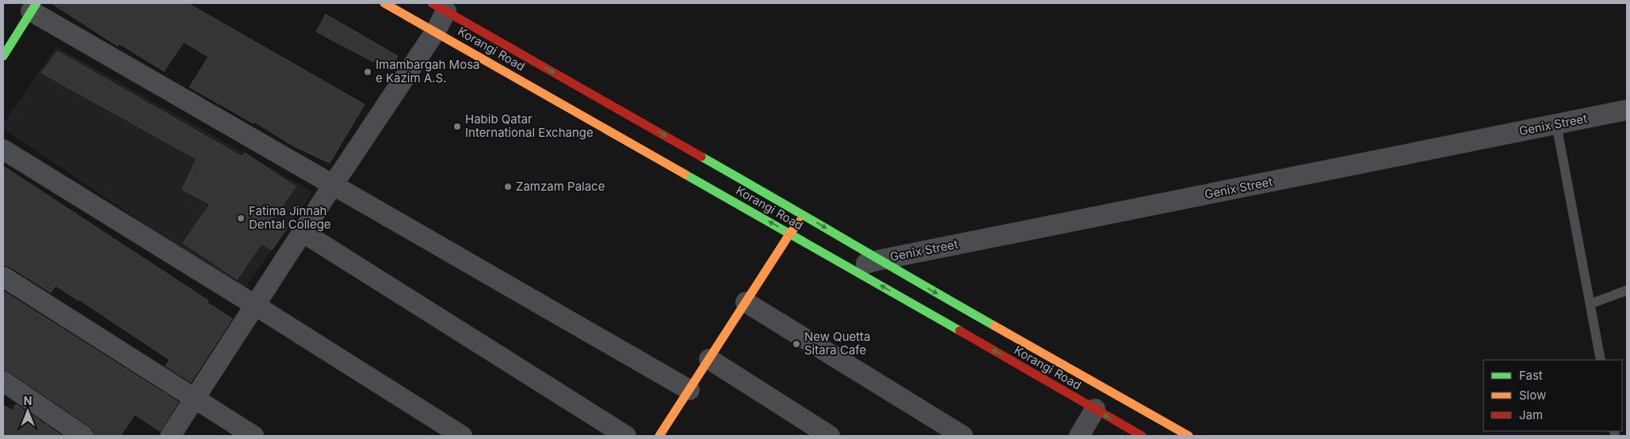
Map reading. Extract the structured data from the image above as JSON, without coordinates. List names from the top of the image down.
{
  "streets": {
    "main road": ["Korangi Road"],
    "street": ["Genix Street"]
  },
  "crossings": [
    ["Korangi Road", "Genix Street"]
  ],
  "places": [
    "Imambargah Mosa e Kazim A.S.",
    "Habib Qatar International Exchange",
    "Zamzam Palace",
    "Fatima Jinnah Dental College",
    "New Quetta Sitara Cafe"
  ],
  "legend": ["Fast", "Slow", "Jam"],
  "north": "top"
}
